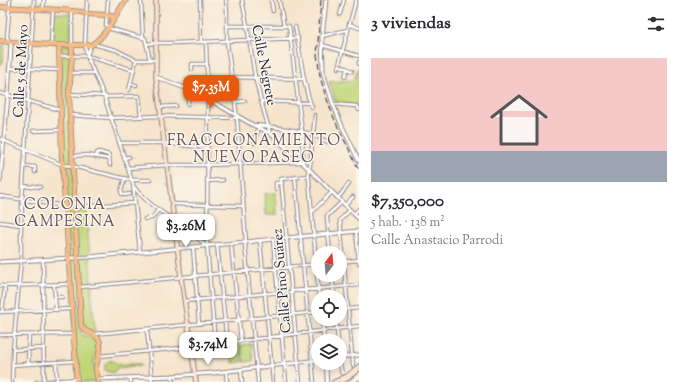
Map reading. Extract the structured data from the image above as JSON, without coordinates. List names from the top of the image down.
{
  "streets": {
    "street": ["Calle Negrete", "Calle 5 de Mayo", "Calle Pino Suárez"]
  },
  "districts": ["FRACCIONAMIENTO NUEVO PASEO", "COLONIA CAMPESINA"],
  "north": "top",
  "page": {
    "heading": "3 viviendas",
    "list": [
      {
        "name": "$7,350,000",
        "note": "5 hab. · 138 m² · Calle Anastacio Parrodi"
      }
    ],
    "price": ["$7.35M", "$3.26M", "$3.74M"]
  }
}
